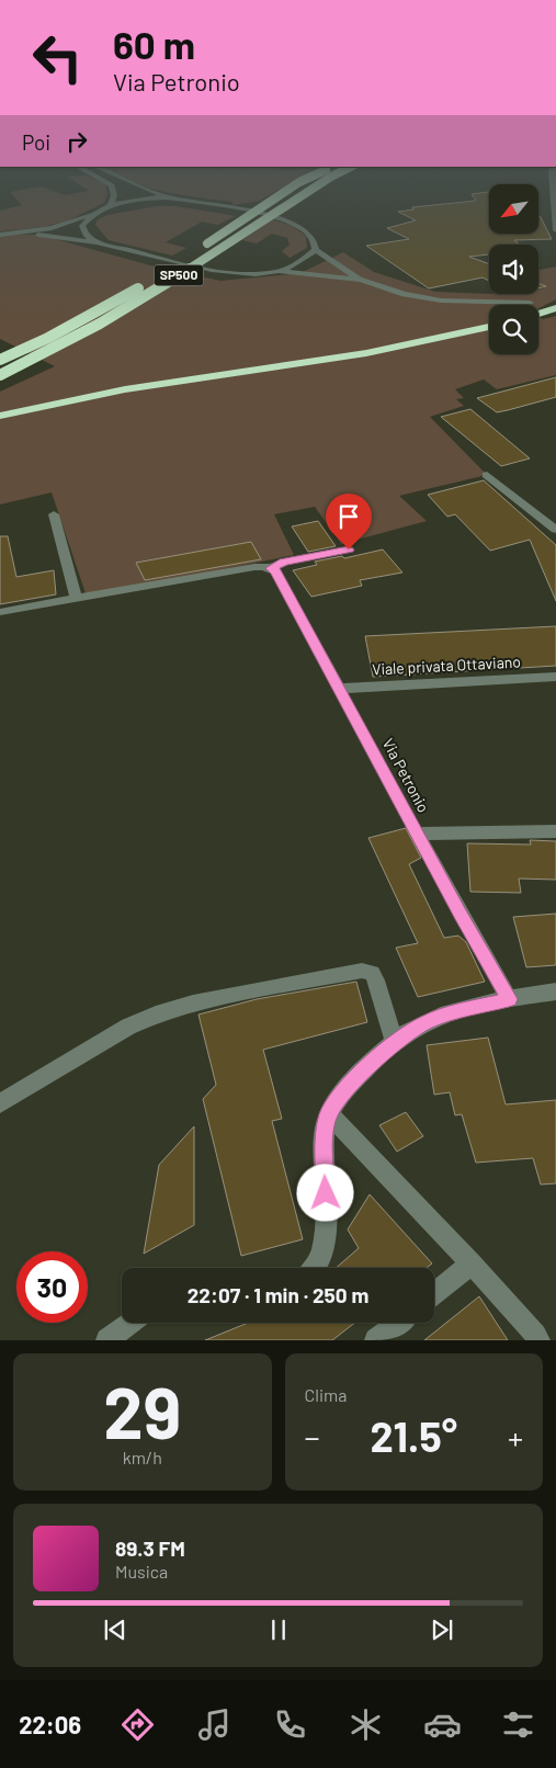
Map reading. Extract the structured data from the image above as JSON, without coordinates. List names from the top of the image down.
{
  "streets": {
    "highway": ["SP500"],
    "street": ["Viale privata Ottaviano", "Via Petronio"]
  },
  "crossings": [
    ["Viale privata Ottaviano", "Via Petronio"]
  ],
  "north": "bottom left",
  "page": {
    "turn": ["60 m", "Via Petronio"],
    "then": "Poi",
    "limit": "30",
    "trip": "22:07 · 1 min · 250 m",
    "tile": [
      ["29", "km/h"],
      "Clima"
    ],
    "heat": ["−", "21.5°", "+"],
    "song": ["89.3 FM", "Musica"],
    "tabs": "22:06"
  }
}
